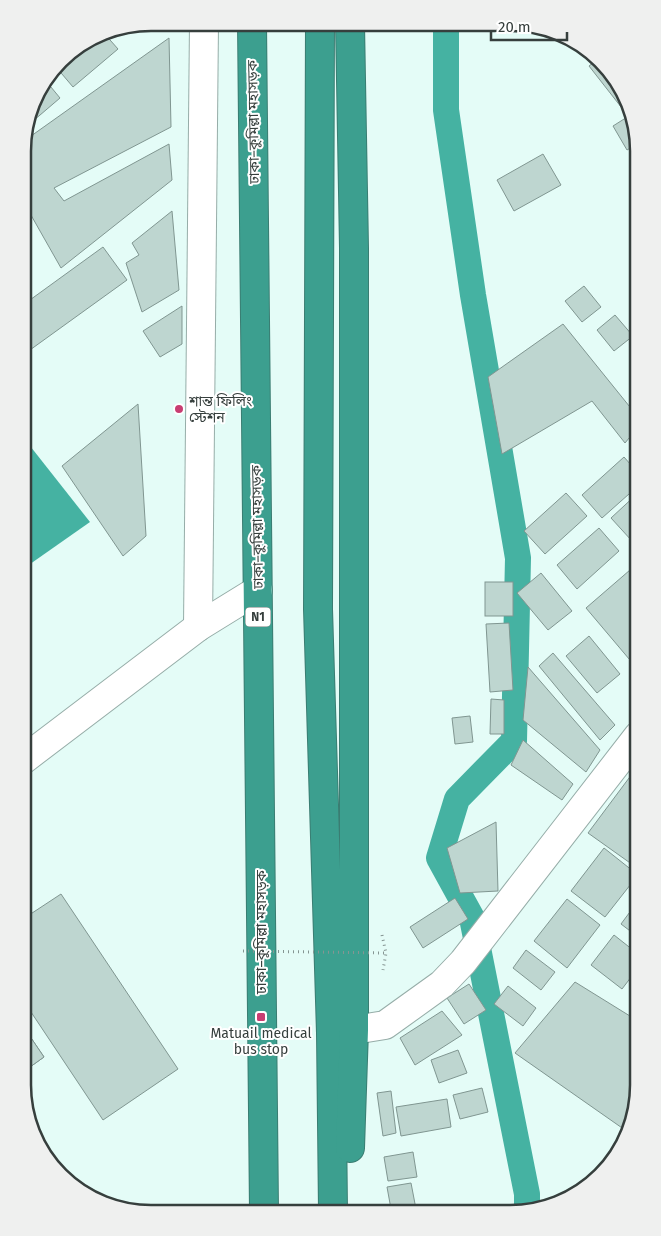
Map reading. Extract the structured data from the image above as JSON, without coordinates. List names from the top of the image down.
{
  "streets": {
    "highway": ["ঢাকা–কুমিল্লা মহাসড়ক", "N1"]
  },
  "places": {
    "other": ["শান্ত ফিলিং স্টেশন"],
    "transit": ["Matuail medical bus stop"]
  },
  "scale_bar": "20 m"
}
